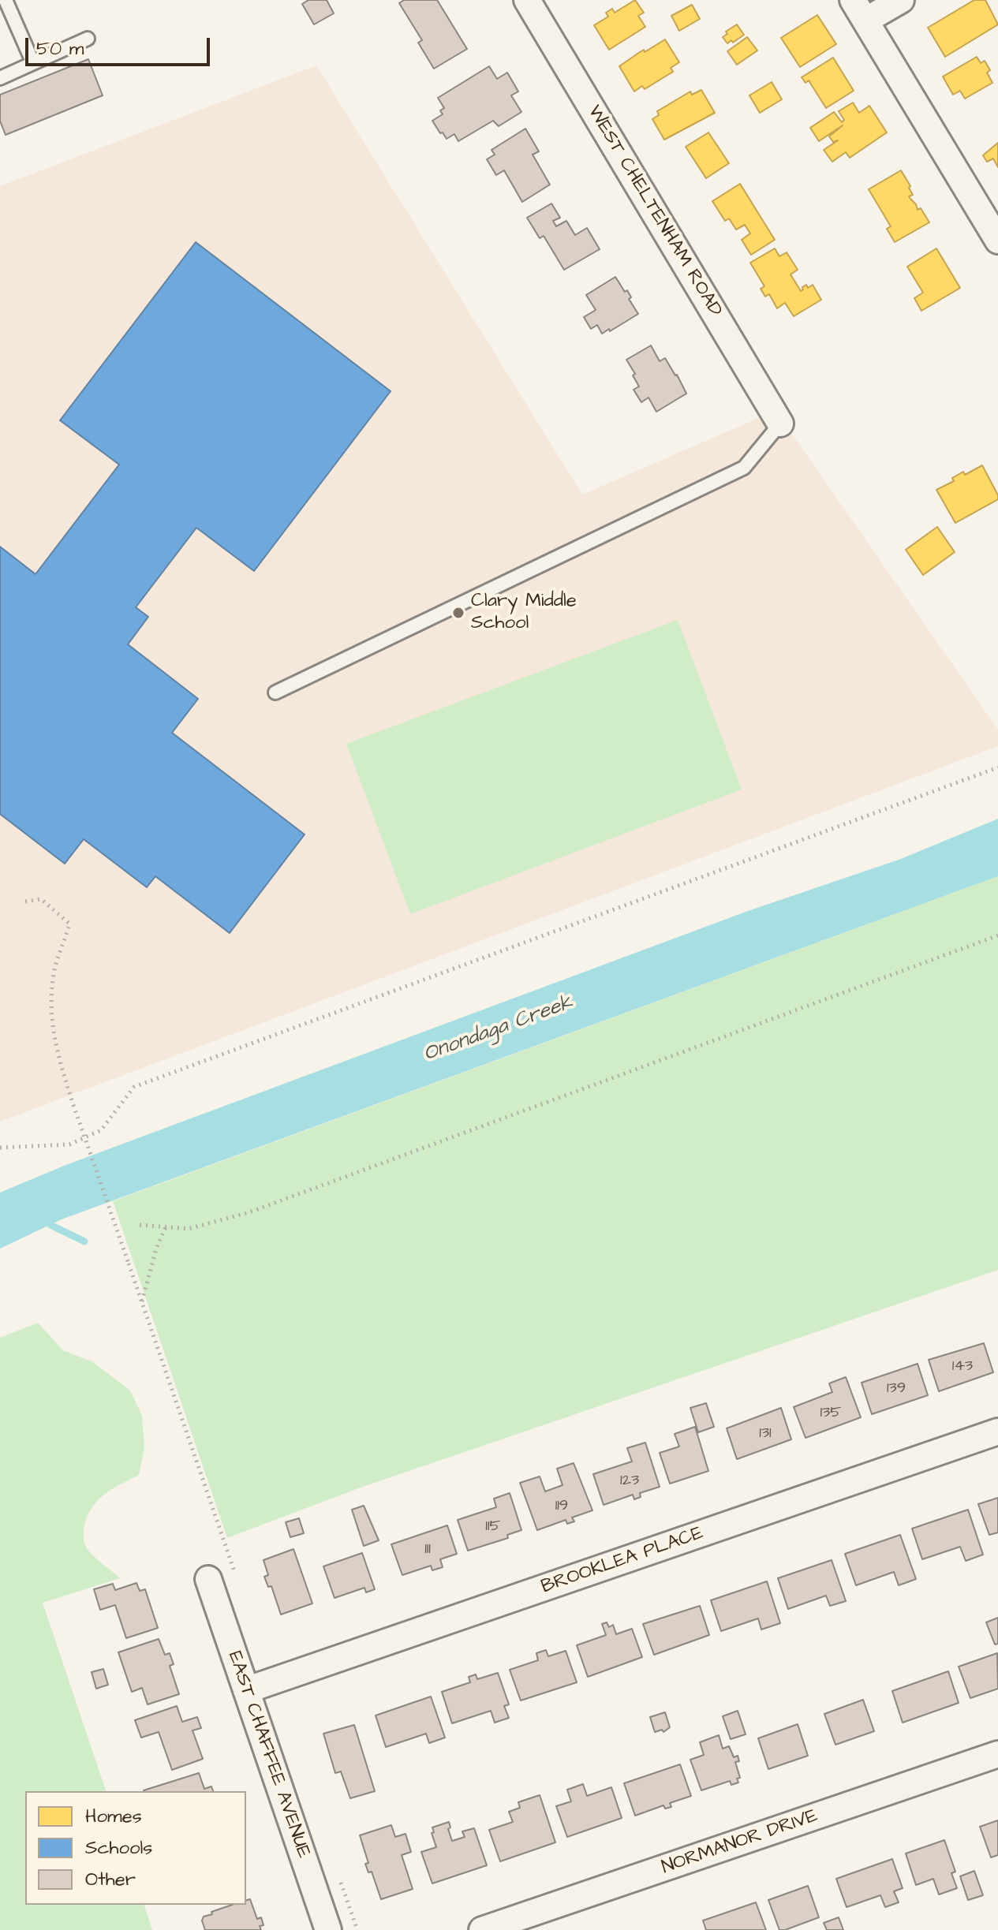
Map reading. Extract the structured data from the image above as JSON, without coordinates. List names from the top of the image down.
{
  "streets": {
    "street": [
      "WEST CHELTENHAM ROAD",
      "BROOKLEA PLACE",
      "EAST CHAFFEE AVENUE",
      "NORMANOR DRIVE"
    ]
  },
  "crossings": [
    ["BROOKLEA PLACE", "EAST CHAFFEE AVENUE"]
  ],
  "water": ["Onondaga Creek"],
  "places": ["Clary Middle School"],
  "house_numbers": [
    "143",
    "139",
    "135",
    "131",
    "123",
    "119",
    "115",
    "111"
  ],
  "legend": ["Homes", "Schools", "Other"],
  "scale_bar": "50 m"
}
